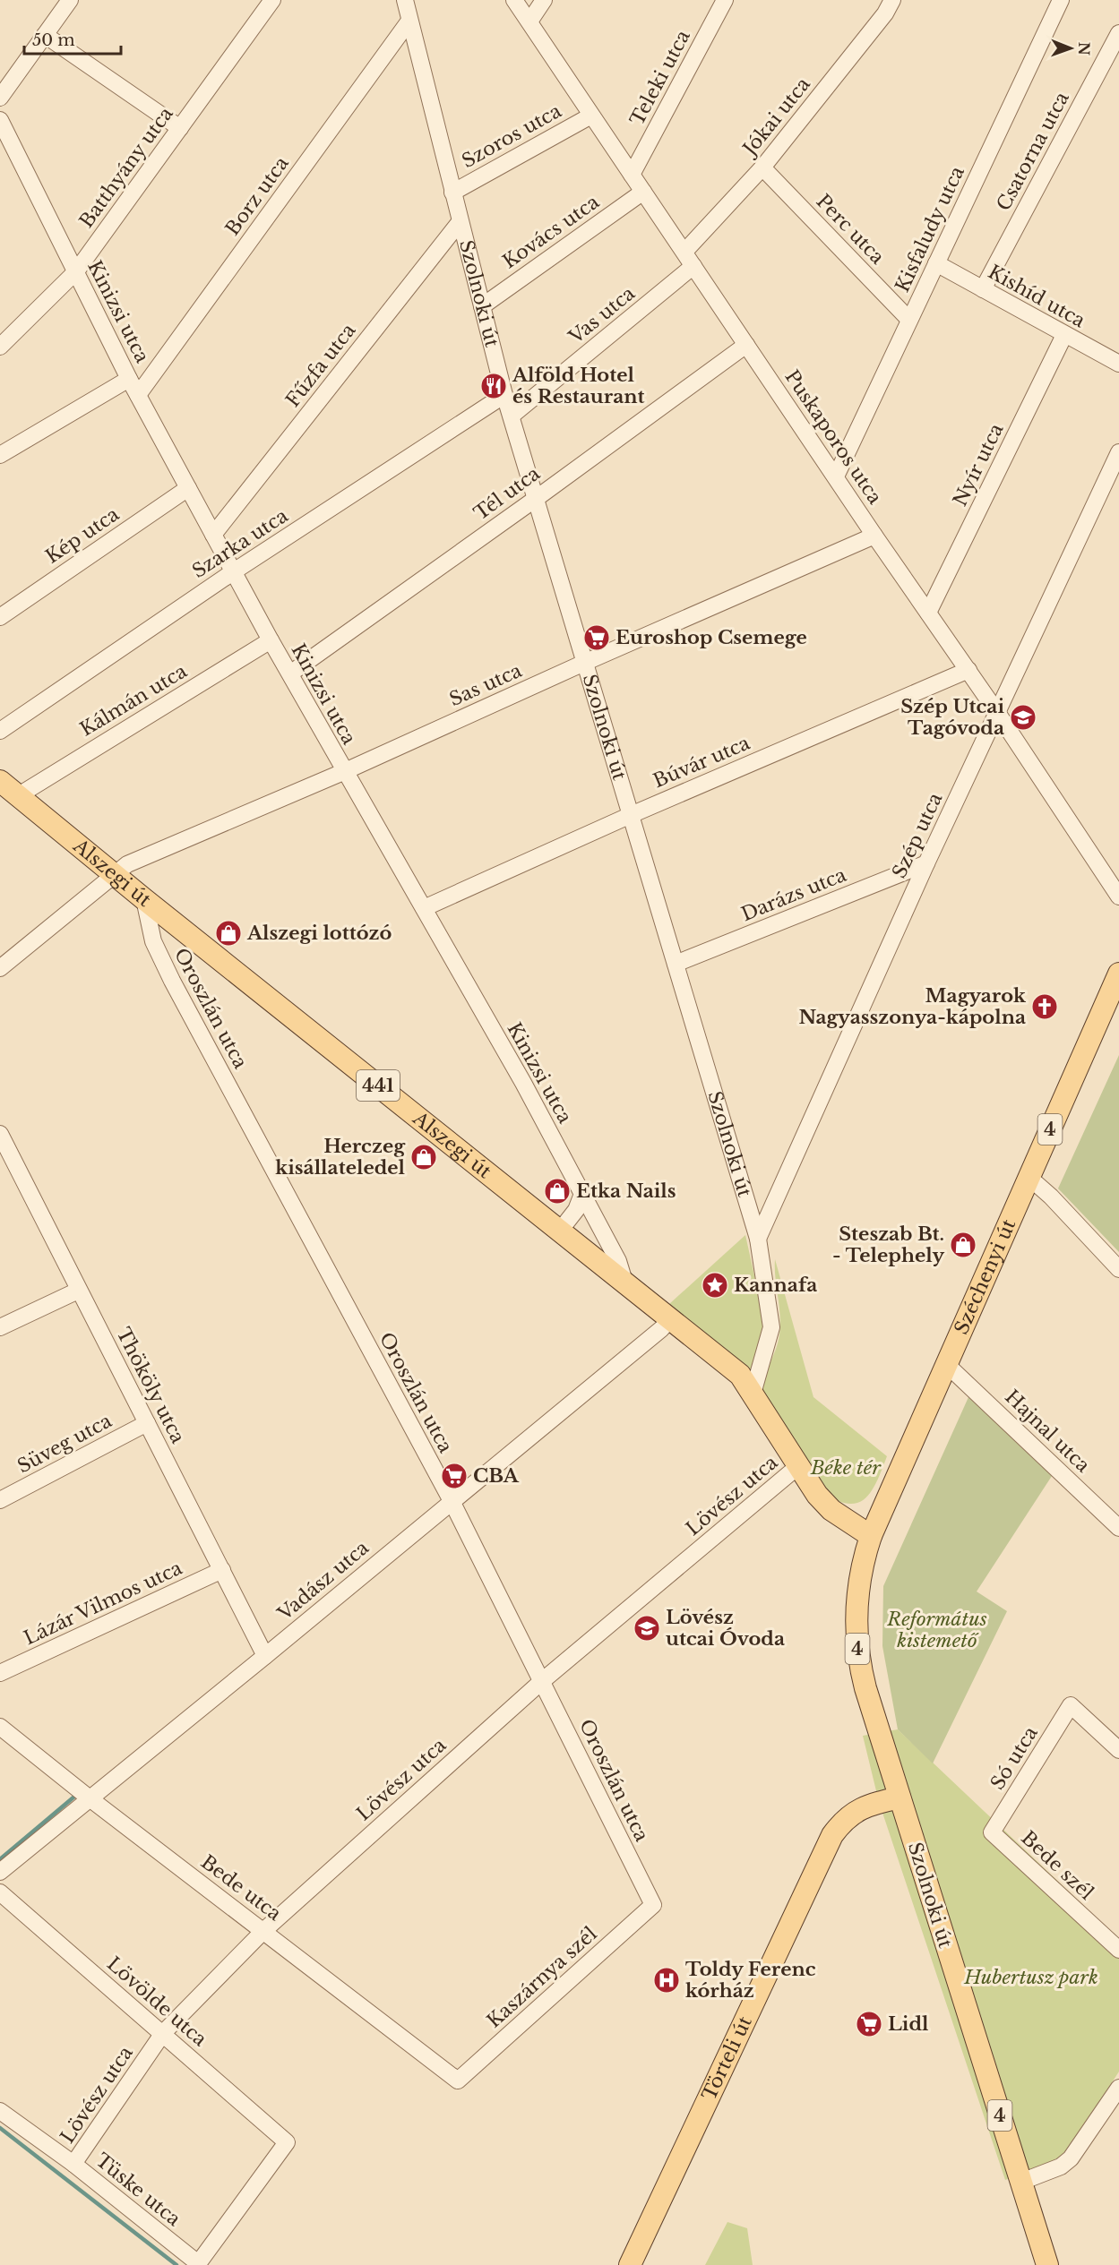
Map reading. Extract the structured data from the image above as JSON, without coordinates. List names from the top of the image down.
{
  "streets": {
    "main road": [
      "Szolnoki út",
      "Alszegi út",
      "441",
      "4",
      "Széchenyi út",
      "Törteli út"
    ],
    "street": [
      "Teleki utca",
      "Jókai utca",
      "Szoros utca",
      "Csatorna utca",
      "Batthyány utca",
      "Borz utca",
      "Perc utca",
      "Kisfaludy utca",
      "Kovács utca",
      "Kishíd utca",
      "Kinizsi utca",
      "Vas utca",
      "Fűzfa utca",
      "Puskaporos utca",
      "Nyír utca",
      "Tél utca",
      "Kép utca",
      "Szarka utca",
      "Sas utca",
      "Kálmán utca",
      "Búvár utca",
      "Szép utca",
      "Darázs utca",
      "Oroszlán utca",
      "Thököly utca",
      "Hajnal utca",
      "Süveg utca",
      "Lövész utca",
      "Vadász utca",
      "Lázár Vilmos utca",
      "Só utca",
      "Bede szél",
      "Bede utca",
      "Kaszárnya szél",
      "Lövölde utca",
      "Tüske utca"
    ]
  },
  "crossings": [
    ["Teleki utca", "Puskaporos utca"],
    ["Jókai utca", "Perc utca"],
    ["Jókai utca", "Puskaporos utca"],
    ["Szoros utca", "Szolnoki út"],
    ["Szoros utca", "Puskaporos utca"],
    ["Csatorna utca", "Kishíd utca"],
    ["Batthyány utca", "Kinizsi utca"],
    ["Borz utca", "Szolnoki út"],
    ["Borz utca", "Kinizsi utca"],
    ["Perc utca", "Kisfaludy utca"],
    ["Kisfaludy utca", "Kishíd utca"],
    ["Kisfaludy utca", "Puskaporos utca"],
    ["Kovács utca", "Szolnoki út"],
    ["Kovács utca", "Puskaporos utca"],
    ["Szolnoki út", "Vas utca"],
    ["Szolnoki út", "Fűzfa utca"],
    ["Szolnoki út", "Tél utca"],
    ["Szolnoki út", "Szarka utca"],
    ["Szolnoki út", "Sas utca"],
    ["Szolnoki út", "Búvár utca"],
    ["Szolnoki út", "Szép utca"],
    ["Szolnoki út", "Alszegi út"],
    ["Szolnoki út", "Darázs utca"],
    ["Szolnoki út", "Széchenyi út"],
    ["Szolnoki út", "Törteli út"],
    ["Kishíd utca", "Nyír utca"],
    ["Kinizsi utca", "Fűzfa utca"],
    ["Kinizsi utca", "Tél utca"],
    ["Kinizsi utca", "Kép utca"],
    ["Kinizsi utca", "Szarka utca"],
    ["Kinizsi utca", "Sas utca"],
    ["Kinizsi utca", "Kálmán utca"],
    ["Kinizsi utca", "Búvár utca"],
    ["Kinizsi utca", "Alszegi út"],
    ["Vas utca", "Puskaporos utca"],
    ["Puskaporos utca", "Nyír utca"],
    ["Puskaporos utca", "Tél utca"],
    ["Puskaporos utca", "Sas utca"],
    ["Puskaporos utca", "Búvár utca"],
    ["Puskaporos utca", "Szép utca"],
    ["Sas utca", "Alszegi út"],
    ["Kálmán utca", "Alszegi út"],
    ["Szép utca", "Darázs utca"],
    ["Alszegi út", "Oroszlán utca"],
    ["Alszegi út", "Széchenyi út"],
    ["Alszegi út", "Lövész utca"],
    ["Alszegi út", "Vadász utca"],
    ["Oroszlán utca", "Lövész utca"],
    ["Oroszlán utca", "Vadász utca"],
    ["Oroszlán utca", "Kaszárnya szél"],
    ["Széchenyi út", "Hajnal utca"],
    ["Thököly utca", "Süveg utca"],
    ["Thököly utca", "Vadász utca"],
    ["Thököly utca", "Lázár Vilmos utca"],
    ["Lövész utca", "Bede utca"],
    ["Lövész utca", "Lövölde utca"],
    ["Lövész utca", "Tüske utca"],
    ["Vadász utca", "Bede utca"],
    ["Só utca", "Bede szél"],
    ["Bede utca", "Kaszárnya szél"],
    ["Lövölde utca", "Tüske utca"]
  ],
  "parks": ["Béke tér", "Református kistemető", "Hubertusz park"],
  "places": {
    "restaurant": ["Alföld Hotel és Restaurant"],
    "supermarket": ["Euroshop Csemege", "CBA", "Lidl"],
    "school or university": ["Szép Utcai Tagóvoda", "Lövész utcai Óvoda"],
    "shop": [
      "Alszegi lottózó",
      "Herczeg kisállateledel",
      "Etka Nails",
      "Steszab Bt. - Telephely"
    ],
    "church": ["Magyarok Nagyasszonya-kápolna"],
    "place": ["Kannafa"],
    "hospital": ["Toldy Ferenc kórház"]
  },
  "scale_bar": "50 m",
  "north": "right"
}
